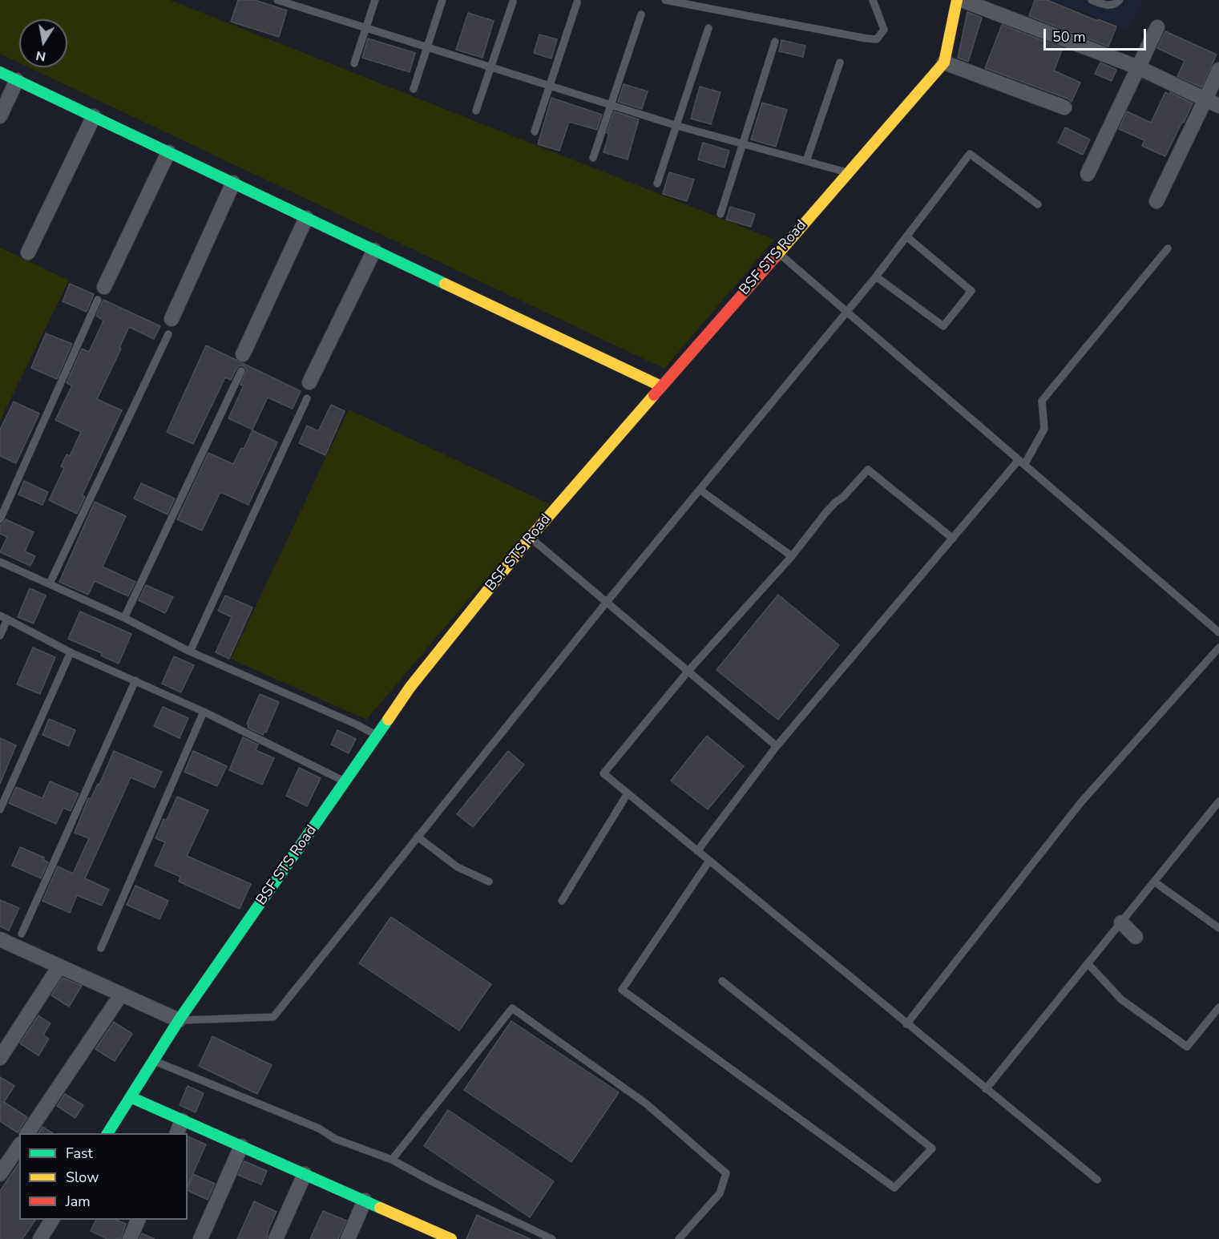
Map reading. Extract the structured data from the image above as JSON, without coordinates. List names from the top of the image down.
{
  "streets": {
    "street": ["BSF STS Road"]
  },
  "legend": ["Fast", "Slow", "Jam"],
  "scale_bar": "50 m",
  "north": "bottom"
}
